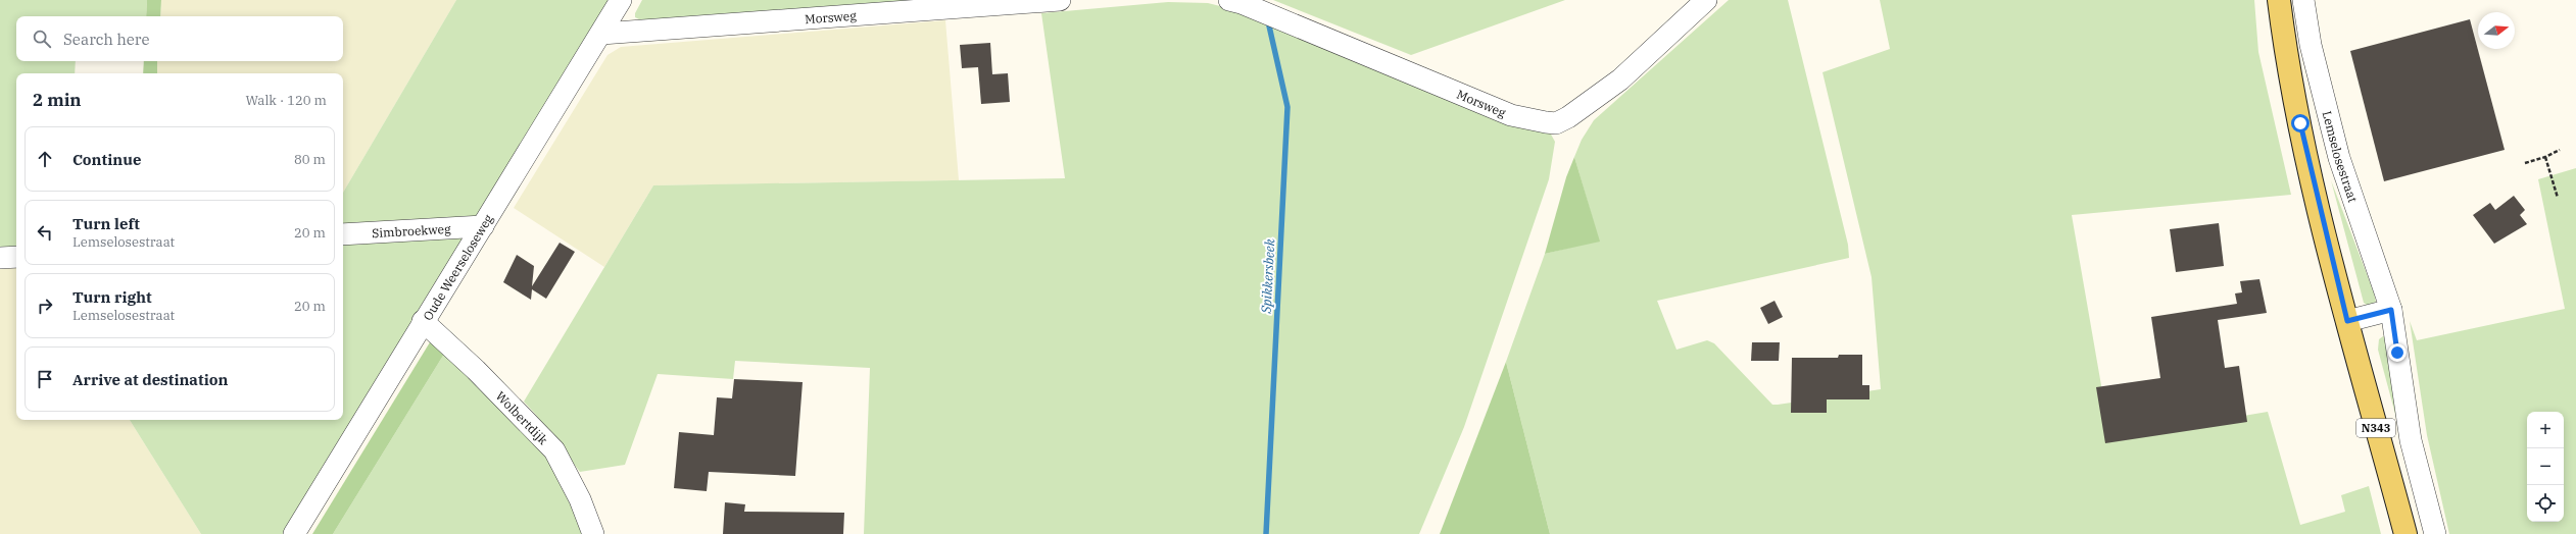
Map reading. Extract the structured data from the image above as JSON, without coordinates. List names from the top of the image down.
{
  "streets": {
    "main road": ["N343"],
    "street": [
      "Morsweg",
      "Lemselosestraat",
      "Simbroekweg",
      "Oude Weerseloseweg",
      "Wolbertdijk"
    ]
  },
  "crossings": [
    ["Morsweg", "Oude Weerseloseweg"],
    ["Simbroekweg", "Oude Weerseloseweg"],
    ["Oude Weerseloseweg", "Wolbertdijk"]
  ],
  "water": ["Spikkersbeek"],
  "north": "right",
  "page": {
    "search": "Search here",
    "heading": ["2 min", "Walk · 120 m"],
    "list": [
      ["Continue", "80 m"],
      ["Turn left", "Lemselosestraat", "20 m"],
      ["Turn right", "Lemselosestraat", "20 m"],
      "Arrive at destination"
    ],
    "map_buttons": ["+", "−"]
  }
}
